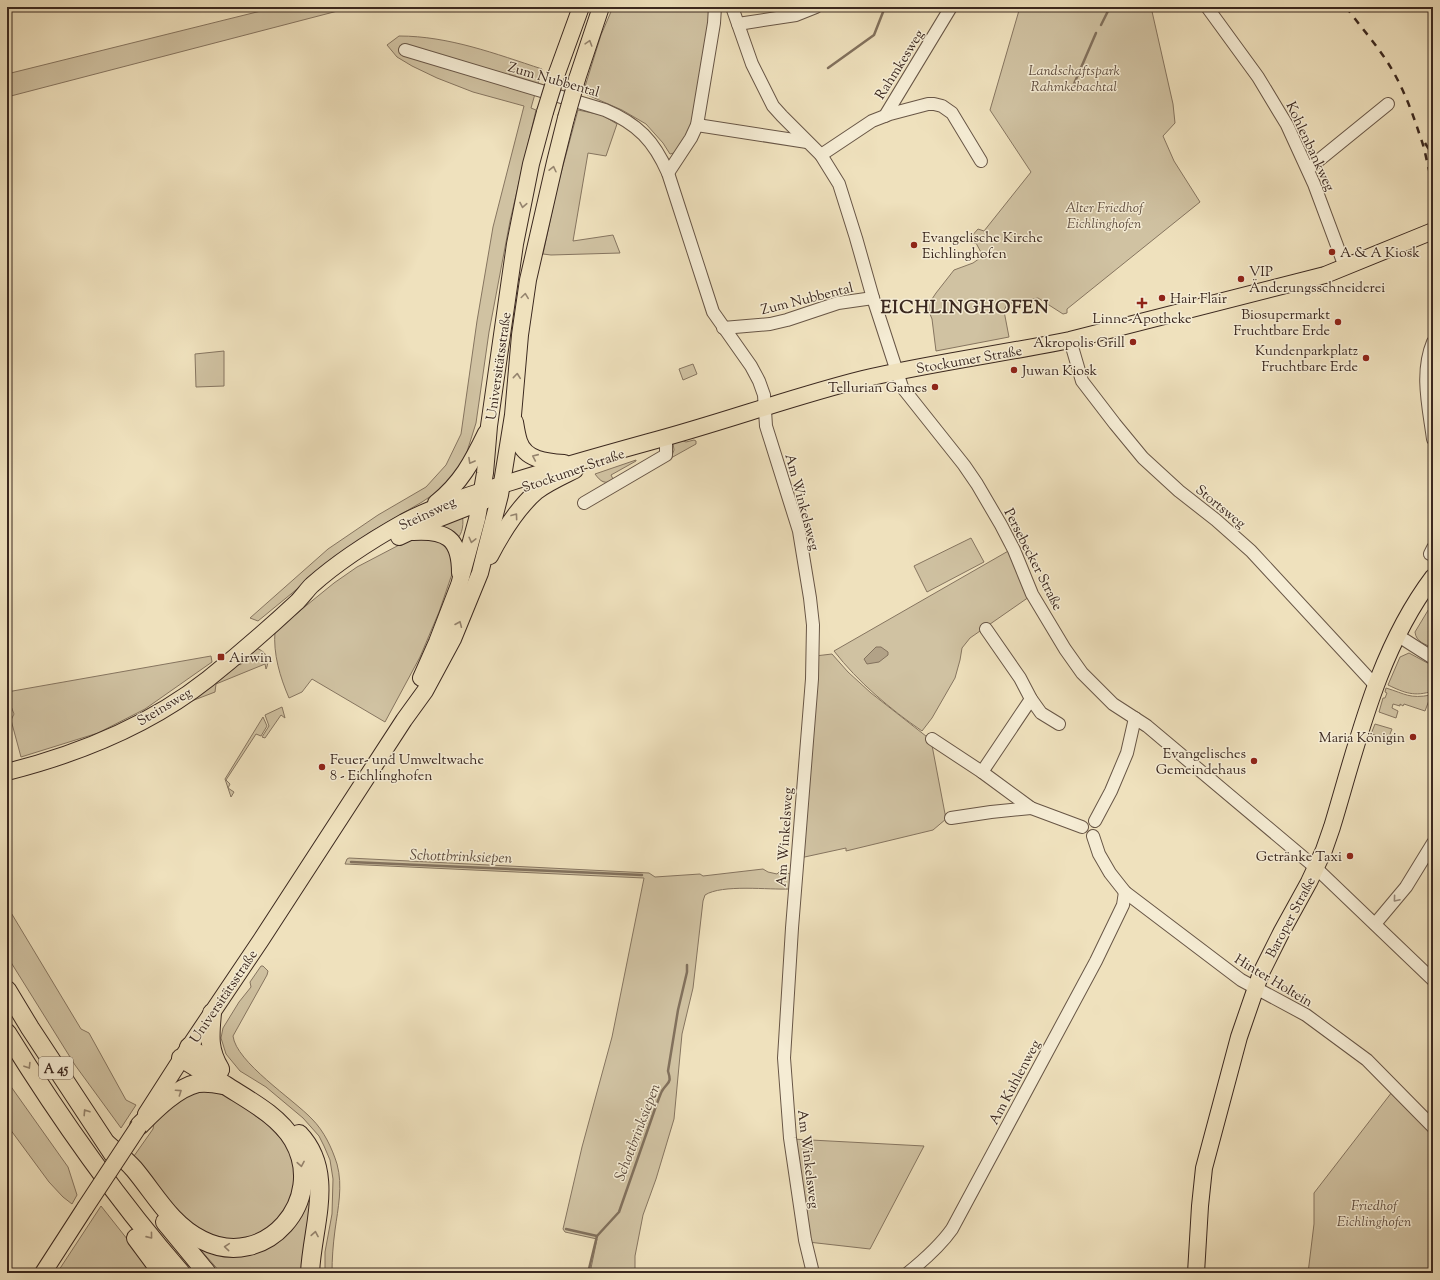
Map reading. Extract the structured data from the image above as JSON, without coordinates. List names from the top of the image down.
{
  "streets": {
    "highway": ["A 45"],
    "main road": [
      "Stockumer Straße",
      "Universitätsstraße",
      "Steinsweg",
      "Baroper Straße"
    ],
    "street": [
      "Rahmkesweg",
      "Zum Nubbental",
      "Kohlenbankweg",
      "Am Winkelsweg",
      "Stortsweg",
      "Persebecker Straße",
      "Hinter Holtein",
      "Am Kuhlenweg"
    ]
  },
  "crossings": [
    ["Rahmkesweg", "Persebecker Straße"],
    ["Zum Nubbental", "Stockumer Straße"],
    ["Zum Nubbental", "Am Winkelsweg"],
    ["Zum Nubbental", "Persebecker Straße"],
    ["Kohlenbankweg", "Stockumer Straße"],
    ["Stockumer Straße", "Universitätsstraße"],
    ["Stockumer Straße", "Am Winkelsweg"],
    ["Stockumer Straße", "Stortsweg"],
    ["Stockumer Straße", "Steinsweg"],
    ["Stockumer Straße", "Persebecker Straße"],
    ["Universitätsstraße", "Steinsweg"],
    ["Stortsweg", "Baroper Straße"],
    ["Persebecker Straße", "Baroper Straße"],
    ["Persebecker Straße", "Hinter Holtein"],
    ["Baroper Straße", "Hinter Holtein"],
    ["Hinter Holtein", "Am Kuhlenweg"]
  ],
  "districts": ["EICHLINGHOFEN"],
  "water": ["Schottbrinksiepen"],
  "parks": ["Landschaftspark Rahmkebachtal", "Alter Friedhof Eichlinghofen", "Friedhof Eichlinghofen"],
  "places": {
    "other": [
      "Evangelische Kirche Eichlinghofen",
      "A & A Kiosk",
      "VIP Änderungsschneiderei",
      "Hair Flair",
      "Biosupermarkt Fruchtbare Erde",
      "Akropolis Grill",
      "Kundenparkplatz Fruchtbare Erde",
      "Juwan Kiosk",
      "Tellurian Games",
      "Maria Königin",
      "Evangelisches Gemeindehaus",
      "Feuer- und Umweltwache 8 - Eichlinghofen",
      "Getränke Taxi"
    ],
    "health": ["Linne-Apotheke"],
    "transit": ["Airwin"]
  }
}
